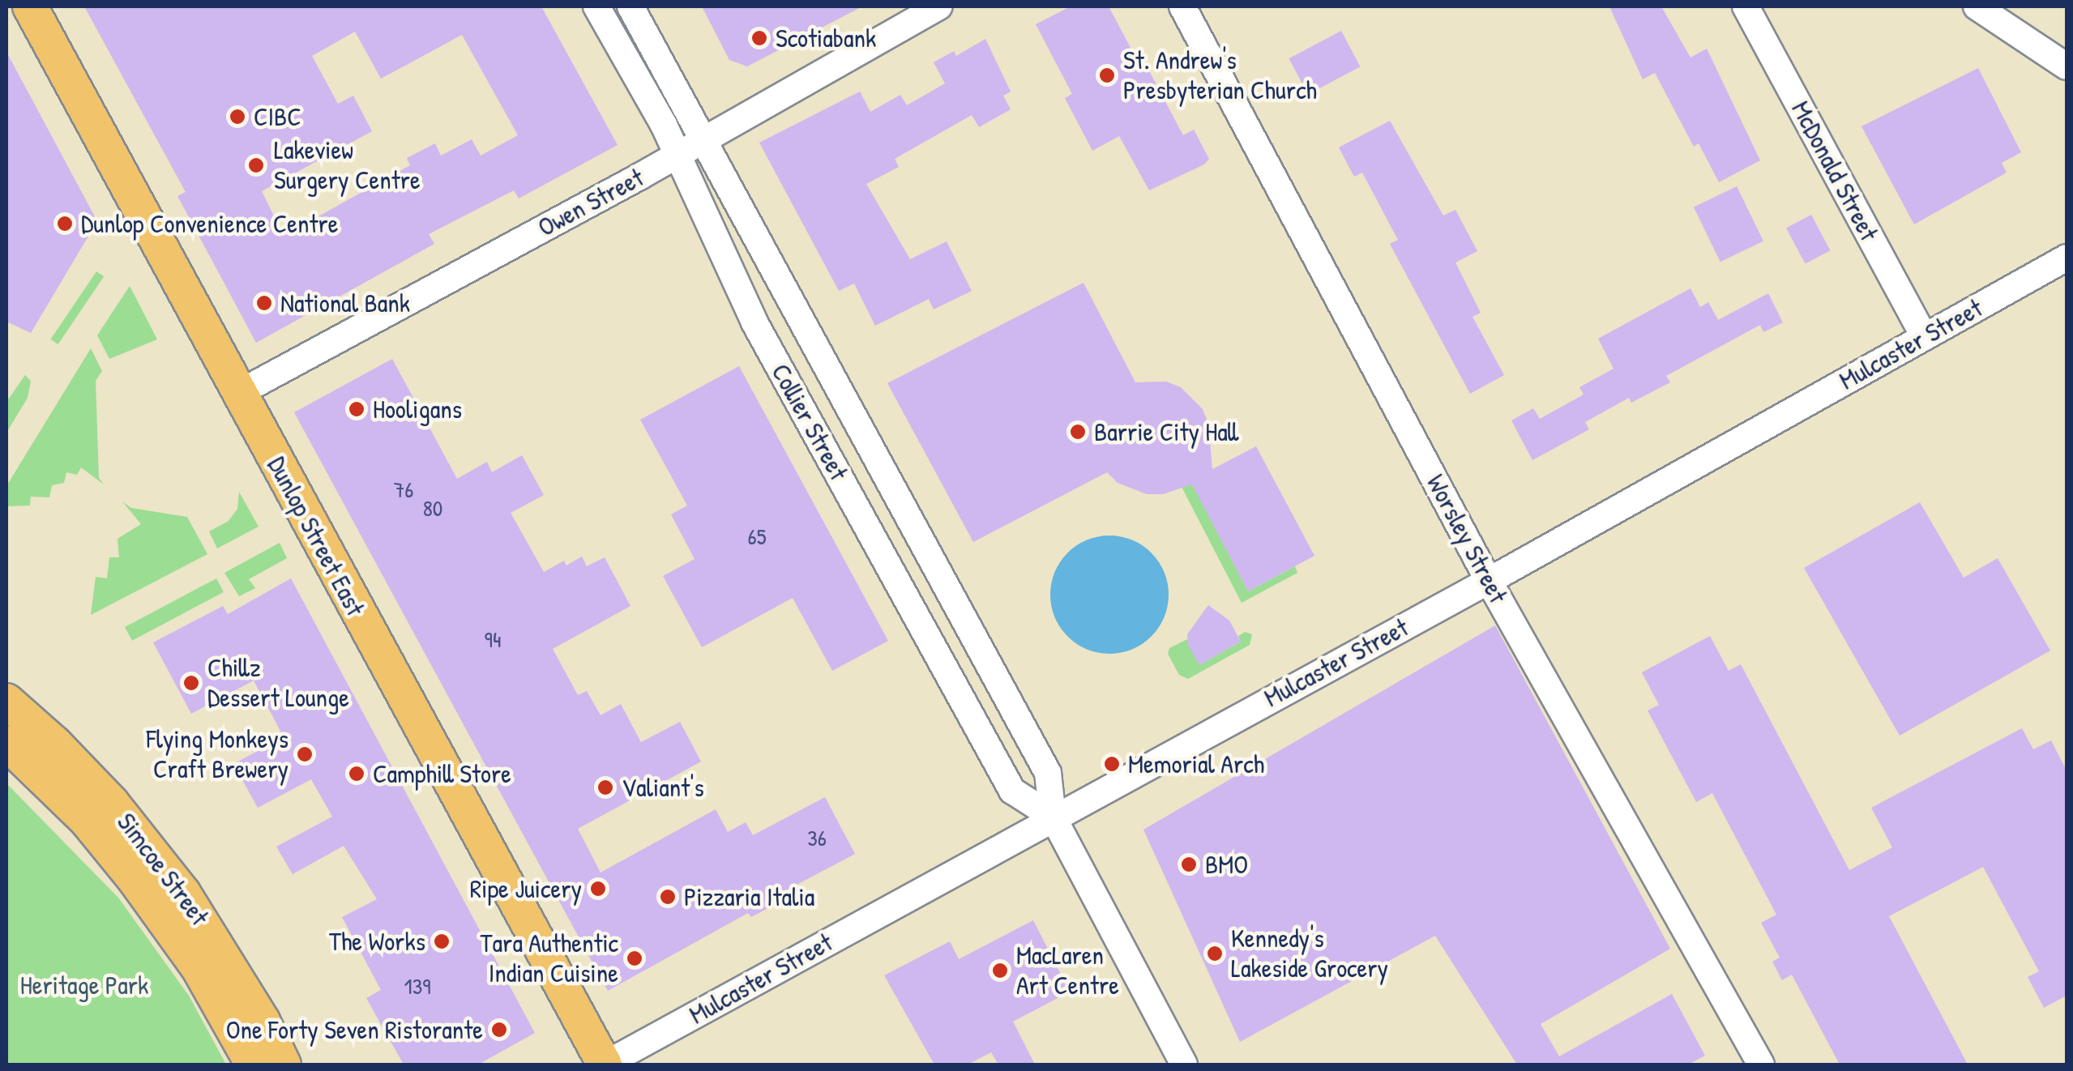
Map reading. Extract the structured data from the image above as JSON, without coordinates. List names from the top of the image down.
{
  "streets": {
    "main road": ["Dunlop Street East", "Simcoe Street"],
    "street": [
      "McDonald Street",
      "Owen Street",
      "Mulcaster Street",
      "Collier Street",
      "Worsley Street"
    ]
  },
  "crossings": [
    ["McDonald Street", "Mulcaster Street"],
    ["Owen Street", "Collier Street"],
    ["Owen Street", "Dunlop Street East"],
    ["Mulcaster Street", "Collier Street"],
    ["Mulcaster Street", "Dunlop Street East"],
    ["Mulcaster Street", "Worsley Street"]
  ],
  "parks": ["Heritage Park"],
  "places": [
    "Scotiabank",
    "St. Andrew's Presbyterian Church",
    "CIBC",
    "Lakeview Surgery Centre",
    "Dunlop Convenience Centre",
    "National Bank",
    "Hooligans",
    "Barrie City Hall",
    "Chillz Dessert Lounge",
    "Flying Monkeys Craft Brewery",
    "Memorial Arch",
    "Camphill Store",
    "Valiant's",
    "BMO",
    "Ripe Juicery",
    "Pizzaria Italia",
    "The Works",
    "Kennedy's Lakeside Grocery",
    "Tara Authentic Indian Cuisine",
    "MacLaren Art Centre",
    "One Forty Seven Ristorante"
  ],
  "house_numbers": [
    "76",
    "80",
    "65",
    "94",
    "36",
    "139"
  ]
}
